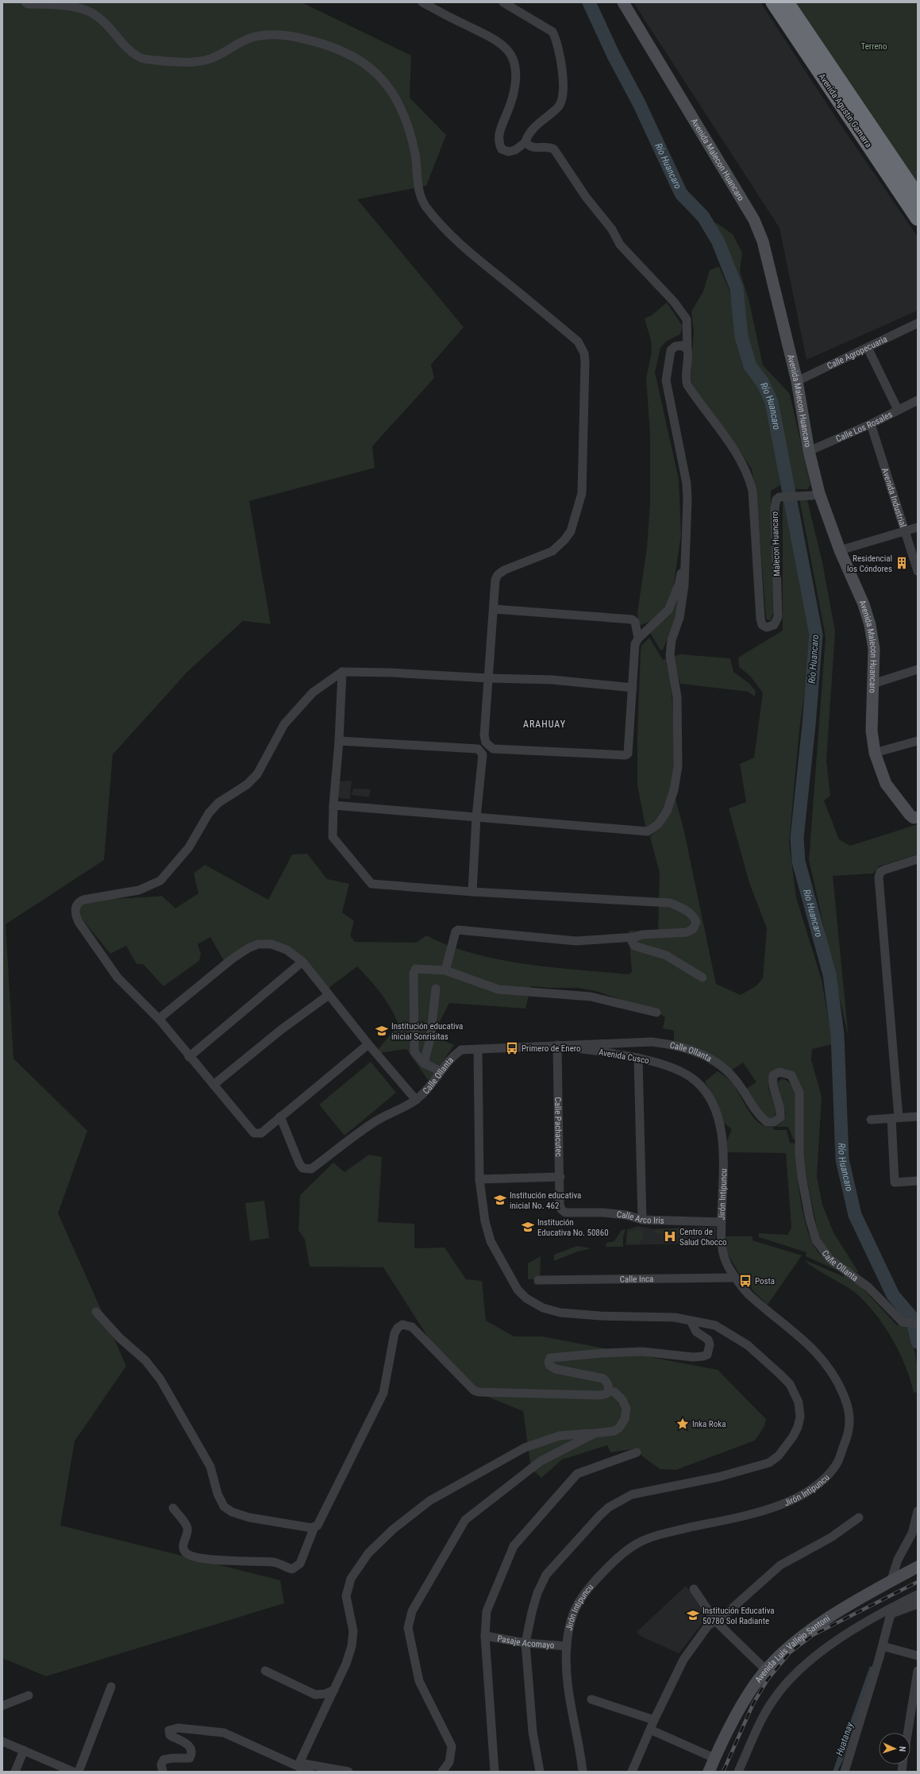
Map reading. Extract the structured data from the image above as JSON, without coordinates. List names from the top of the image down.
{
  "streets": {
    "highway": ["Avenida Agustín Gamarra"],
    "street": [
      "Avenida Malecon Huancaro",
      "Calle Agropecuaria",
      "Calle Los Rosales",
      "Avenida Industrial",
      "Malecon Huancaro",
      "Calle Ollanta",
      "Avenida Cusco",
      "Calle Pachacutec",
      "Jirón Intipuncu",
      "Calle Arco Iris",
      "Calle Inca",
      "Pasaje Acomayo",
      "Avenida Luis Vallejo Santoni"
    ]
  },
  "crossings": [
    ["Avenida Malecon Huancaro", "Calle Agropecuaria"],
    ["Avenida Malecon Huancaro", "Calle Los Rosales"],
    ["Avenida Malecon Huancaro", "Malecon Huancaro"],
    ["Calle Los Rosales", "Avenida Industrial"],
    ["Calle Ollanta", "Avenida Cusco"],
    ["Calle Ollanta", "Calle Pachacutec"],
    ["Avenida Cusco", "Calle Pachacutec"],
    ["Avenida Cusco", "Jirón Intipuncu"],
    ["Calle Pachacutec", "Calle Arco Iris"],
    ["Jirón Intipuncu", "Calle Arco Iris"],
    ["Jirón Intipuncu", "Calle Inca"],
    ["Jirón Intipuncu", "Pasaje Acomayo"]
  ],
  "districts": ["ARAHUAY"],
  "water": ["Río Huancaro", "Huatanay"],
  "parks": ["Terreno"],
  "places": {
    "building": ["Residencial los Cóndores"],
    "school or university": [
      "Institución educativa inicial Sonrisitas",
      "Institución educativa inicial No. 462",
      "Institución Educativa No. 50860",
      "Institución Educativa 50780 Sol Radiante"
    ],
    "bus stop": ["Primero de Enero", "Posta"],
    "hospital": ["Centro de Salud Chocco"],
    "place": ["Inka Roka"]
  },
  "north": "right"
}
